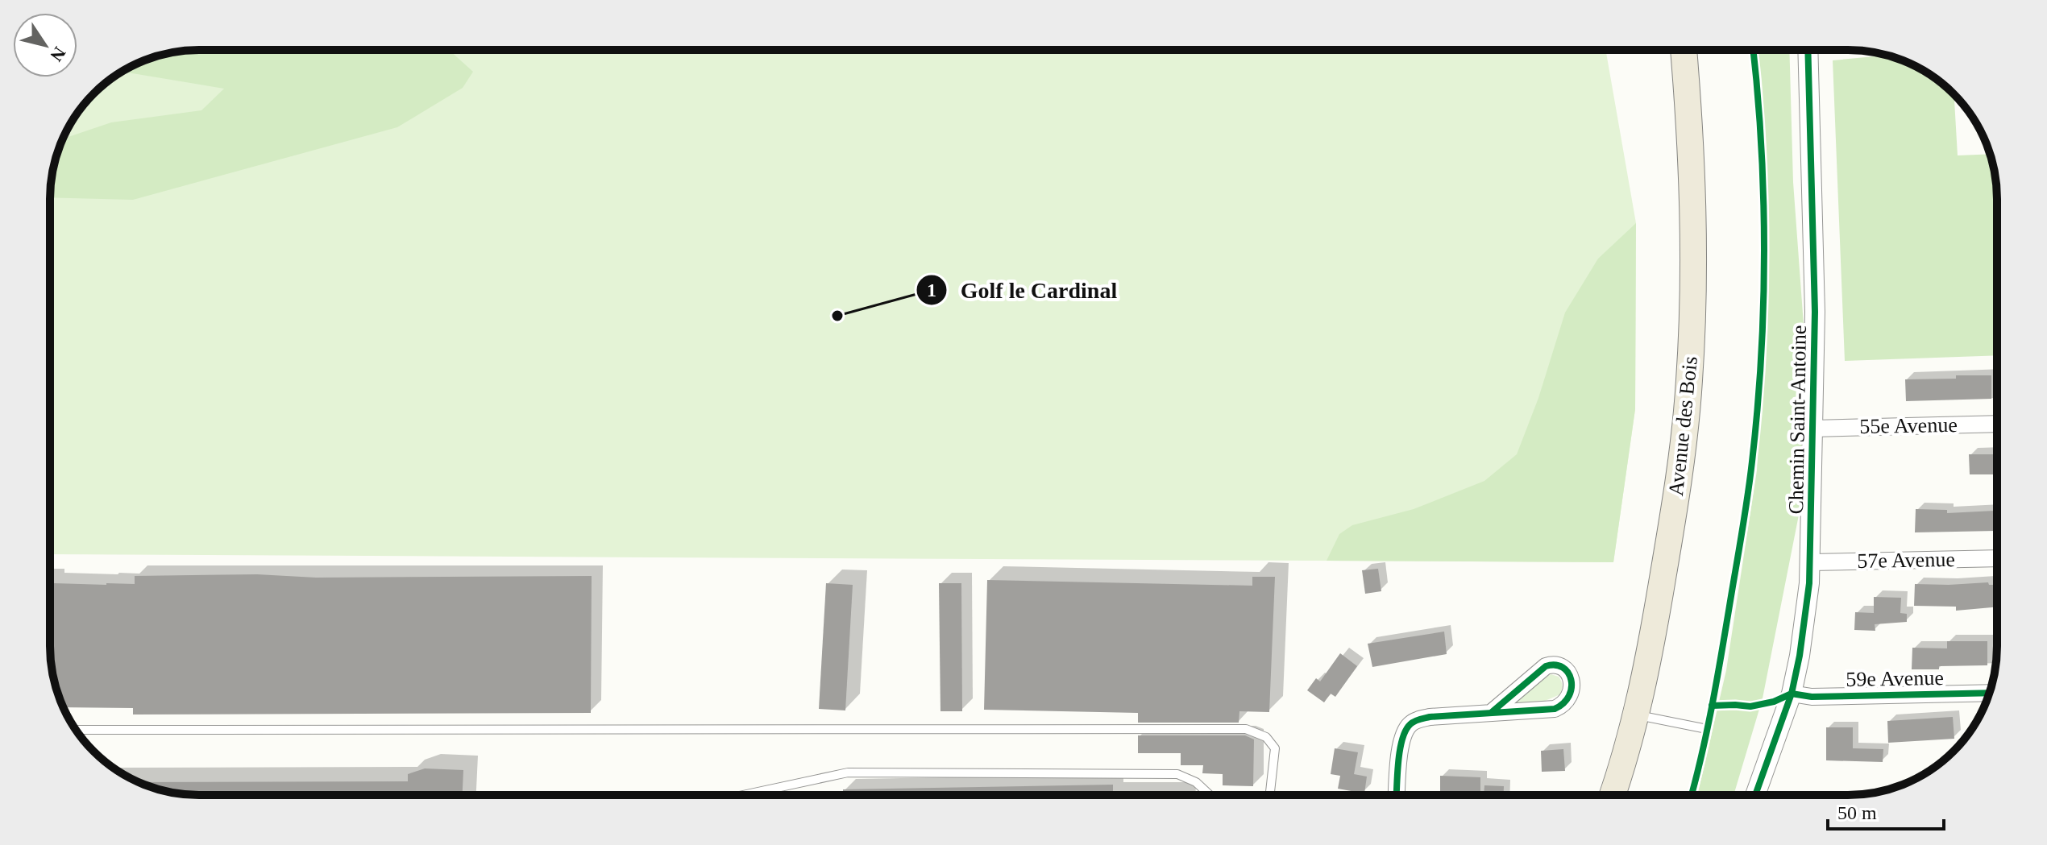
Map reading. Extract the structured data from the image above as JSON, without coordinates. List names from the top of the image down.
{
  "streets": {
    "main road": ["Avenue des Bois"],
    "street": [
      "Chemin Saint-Antoine",
      "55e Avenue",
      "57e Avenue",
      "59e Avenue"
    ]
  },
  "crossings": [
    ["Chemin Saint-Antoine", "55e Avenue"],
    ["Chemin Saint-Antoine", "57e Avenue"],
    ["Chemin Saint-Antoine", "59e Avenue"]
  ],
  "places": ["Golf le Cardinal"],
  "scale_bar": "50 m",
  "north": "bottom right"
}
